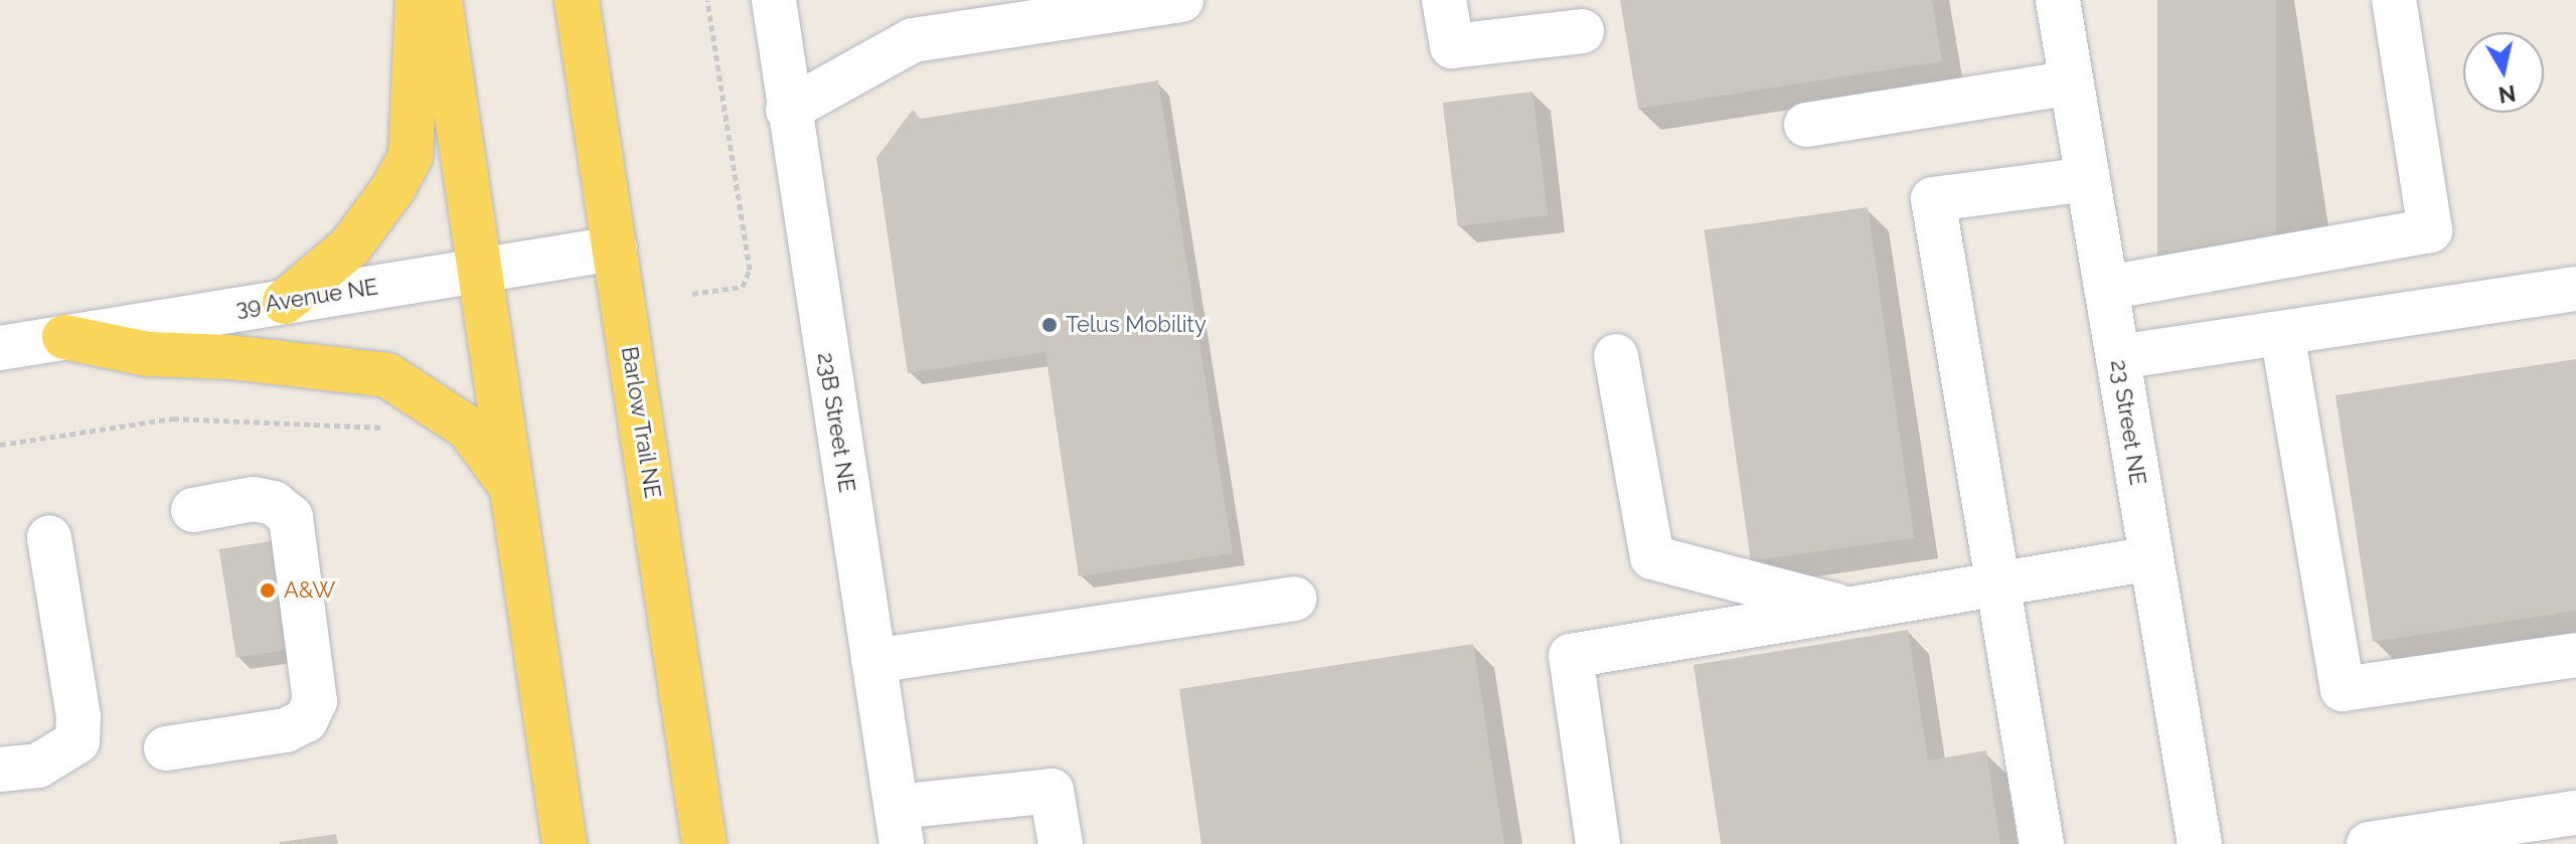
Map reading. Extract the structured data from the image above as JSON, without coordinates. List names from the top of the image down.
{
  "streets": {
    "main road": ["Barlow Trail NE"],
    "street": ["39 Avenue NE", "23B Street NE", "23 Street NE"]
  },
  "crossings": [
    ["39 Avenue NE", "Barlow Trail NE"]
  ],
  "places": ["Telus Mobility", "A&W"],
  "north": "bottom"
}
